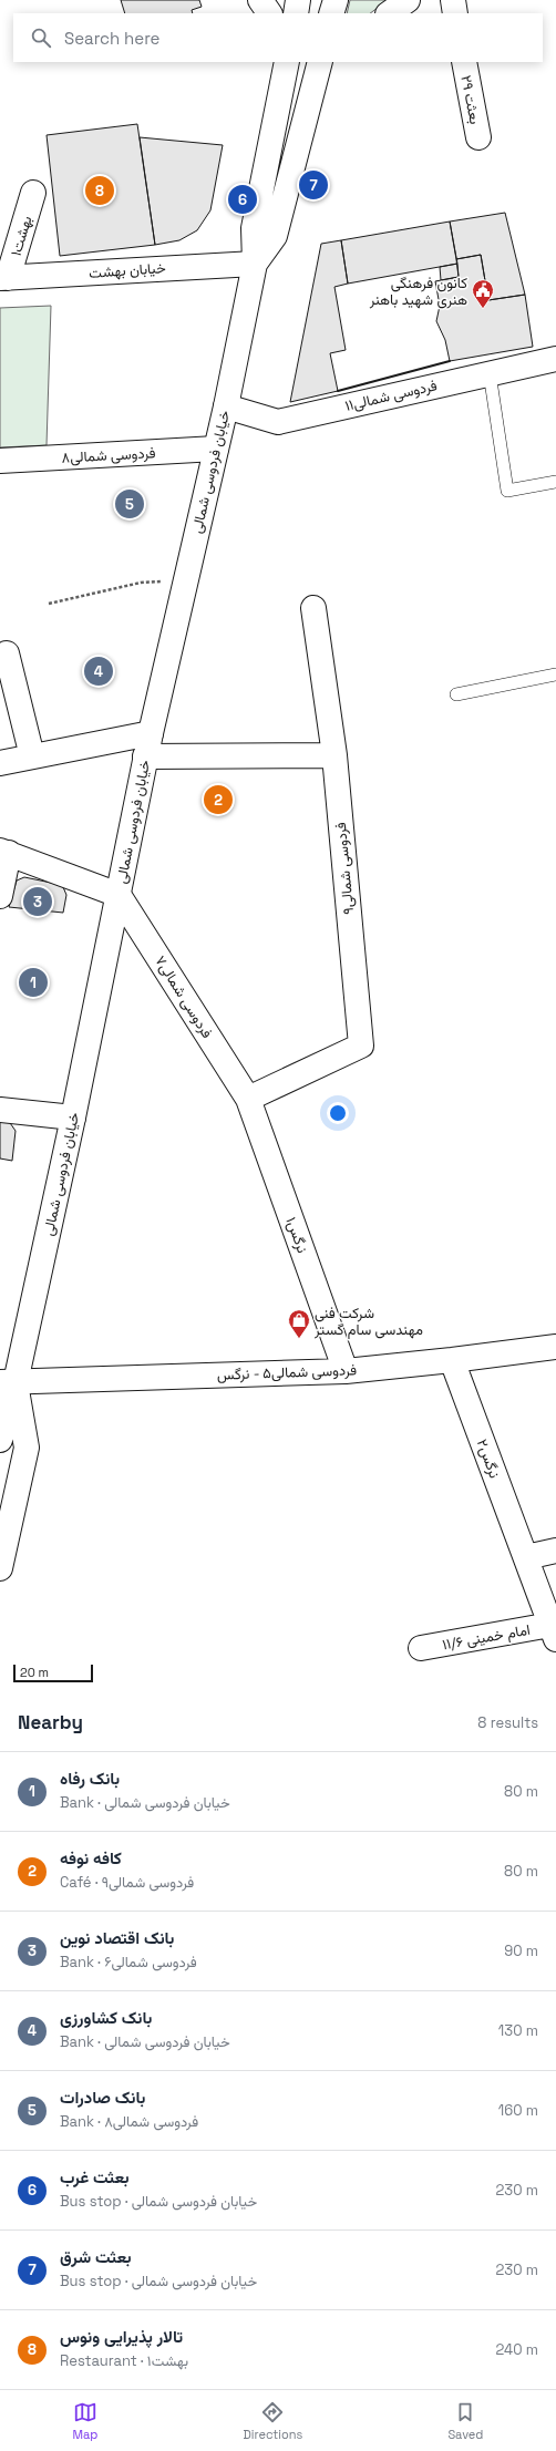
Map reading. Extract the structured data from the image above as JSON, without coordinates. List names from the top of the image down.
{
  "streets": {
    "street": [
      "بعثت ۲۹",
      "بهشت۱",
      "خیابان بهشت",
      "فردوسی شمالی۱۱",
      "فردوسی شمالی۸",
      "خیابان فردوسی شمالی",
      "فردوسی شمالی۹",
      "فردوسی شمالی۷",
      "نرگس۱",
      "فردوسی شمالی۵ - نرگس",
      "نرگس۲",
      "امام خمینی ۱۱/۶"
    ]
  },
  "crossings": [
    ["بهشت۱", "خیابان بهشت"],
    ["خیابان بهشت", "خیابان فردوسی شمالی"],
    ["فردوسی شمالی۱۱", "خیابان فردوسی شمالی"],
    ["فردوسی شمالی۸", "خیابان فردوسی شمالی"],
    ["خیابان فردوسی شمالی", "فردوسی شمالی۷"],
    ["خیابان فردوسی شمالی", "فردوسی شمالی۵ - نرگس"],
    ["فردوسی شمالی۹", "فردوسی شمالی۷"],
    ["فردوسی شمالی۹", "نرگس۱"],
    ["فردوسی شمالی۷", "نرگس۱"],
    ["نرگس۱", "فردوسی شمالی۵ - نرگس"],
    ["فردوسی شمالی۵ - نرگس", "نرگس۲"],
    ["نرگس۲", "امام خمینی ۱۱/۶"]
  ],
  "places": {
    "public building": ["کانون فرهنگی هنری شهید باهنر"],
    "shop": ["شرکت فنی مهندسی سام گستر"]
  },
  "scale_bar": "20 m",
  "page": {
    "search": "Search here",
    "pins": [
      "7",
      "8",
      "6",
      "5",
      "4",
      "2",
      "3",
      "1"
    ],
    "scale": "20 m",
    "heading": ["Nearby", "8 results"],
    "list": [
      {
        "mark": "1",
        "name": "بانک رفاه",
        "note": "Bank · خیابان فردوسی شمالی",
        "value": "80 m"
      },
      {
        "mark": "2",
        "name": "کافه نوفه",
        "note": "Café · فردوسی شمالی۹",
        "value": "80 m"
      },
      {
        "mark": "3",
        "name": "بانک اقتصاد نوین",
        "note": "Bank · فردوسی شمالی۶",
        "value": "90 m"
      },
      {
        "mark": "4",
        "name": "بانک کشاورزی",
        "note": "Bank · خیابان فردوسی شمالی",
        "value": "130 m"
      },
      {
        "mark": "5",
        "name": "بانک صادرات",
        "note": "Bank · فردوسی شمالی۸",
        "value": "160 m"
      },
      {
        "mark": "6",
        "name": "بعثت غرب",
        "note": "Bus stop · خیابان فردوسی شمالی",
        "value": "230 m"
      },
      {
        "mark": "7",
        "name": "بعثت شرق",
        "note": "Bus stop · خیابان فردوسی شمالی",
        "value": "230 m"
      },
      {
        "mark": "8",
        "name": "تالار پذیرایی ونوس",
        "note": "Restaurant · بهشت۱",
        "value": "240 m"
      }
    ],
    "nav": ["Map", "Directions", "Saved"]
  }
}
